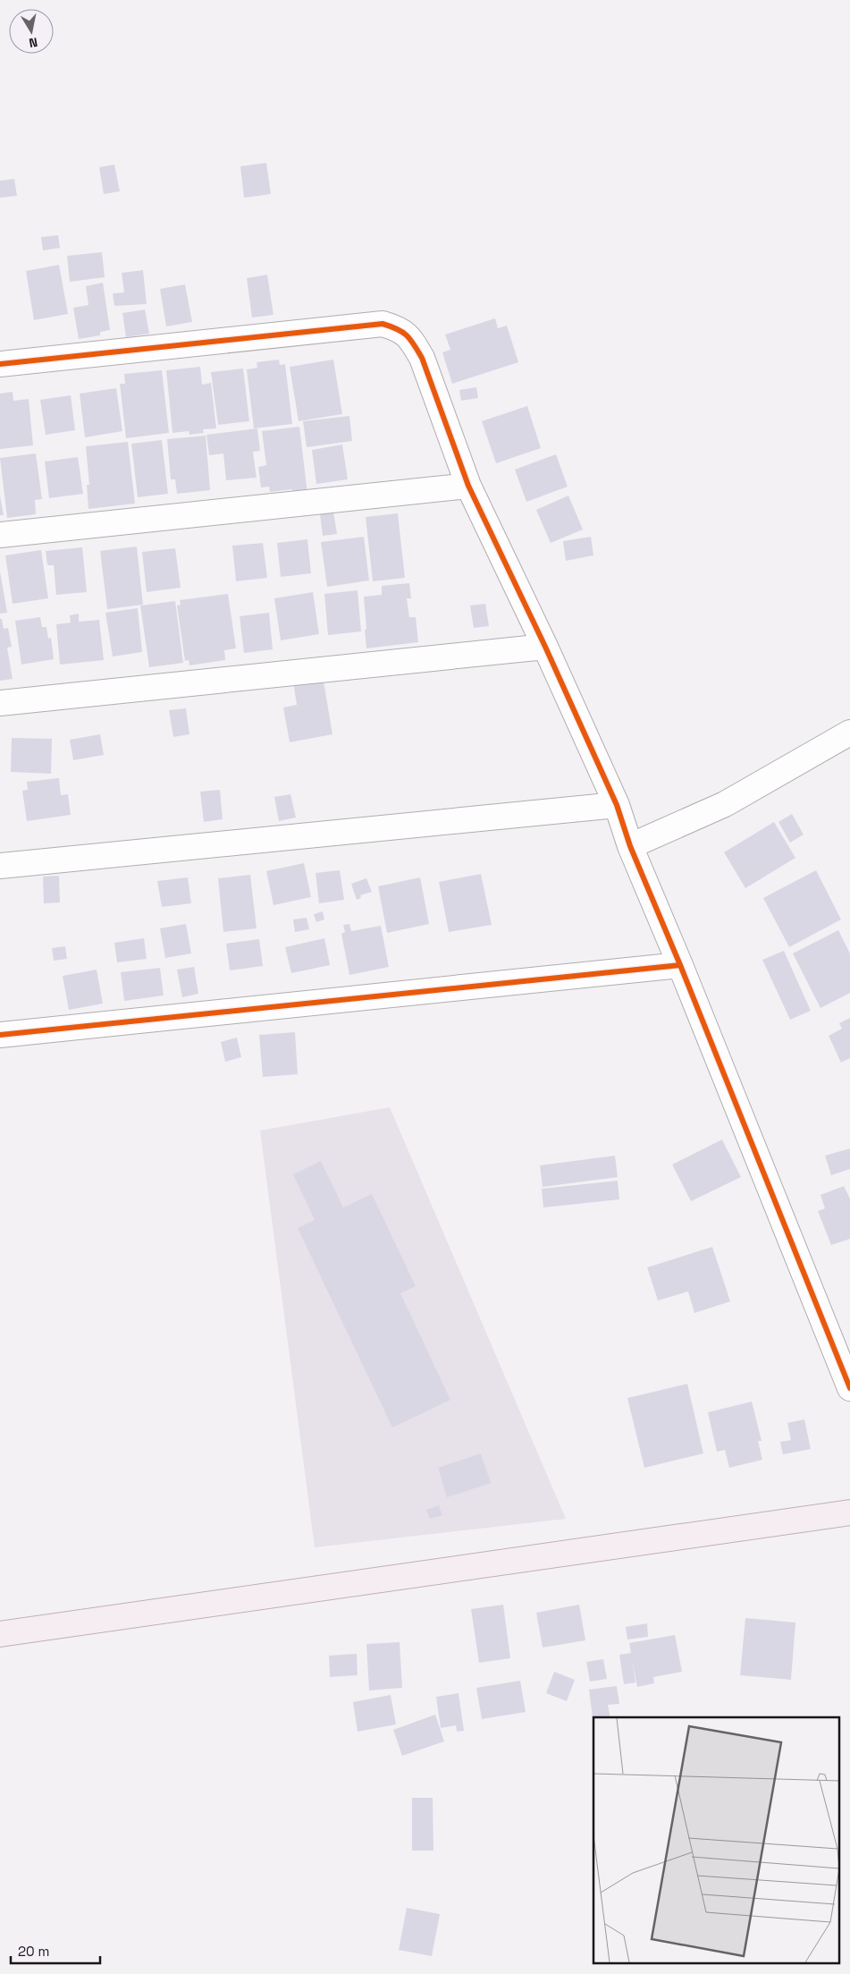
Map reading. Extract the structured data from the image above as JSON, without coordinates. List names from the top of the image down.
{
  "scale_bar": "20 m",
  "north": "bottom"
}
